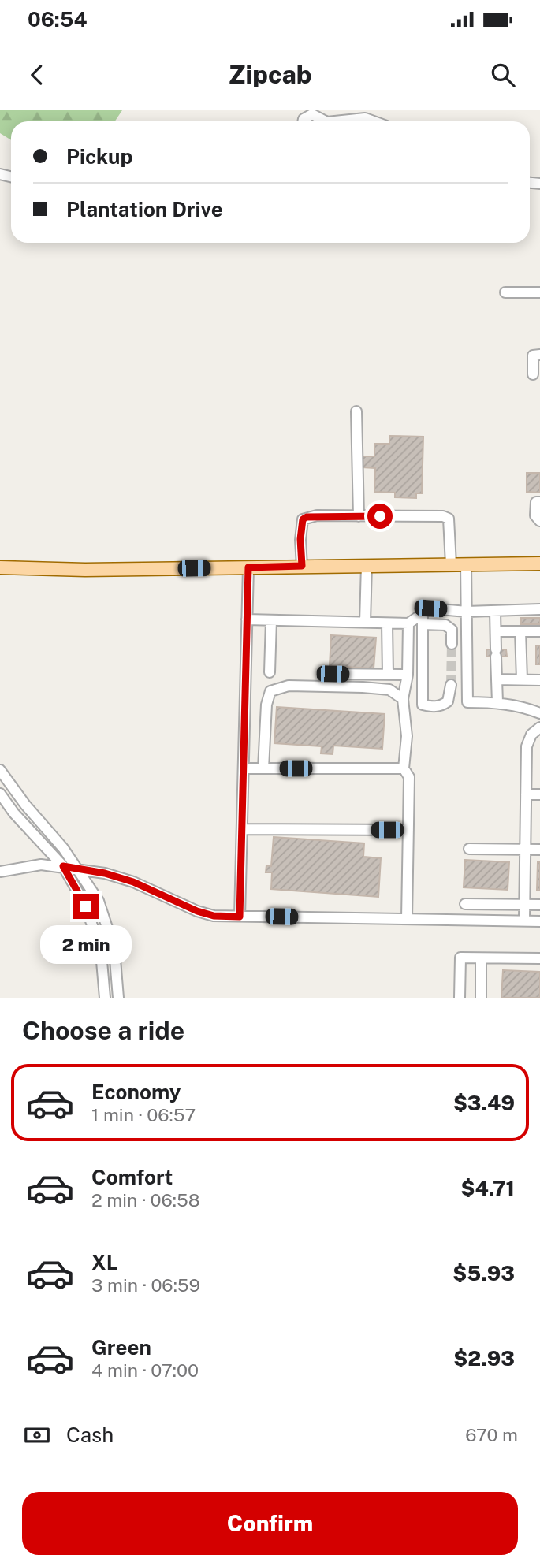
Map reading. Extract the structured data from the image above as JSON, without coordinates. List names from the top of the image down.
{
  "page": {
    "status": "06:54",
    "header": "Zipcab",
    "banner": ["Pickup", "Plantation Drive"],
    "bubble": "2 min",
    "heading": "Choose a ride",
    "list": [
      {
        "name": "Economy",
        "note": "1 min · 06:57",
        "value": "$3.49"
      },
      {
        "name": "Comfort",
        "note": "2 min · 06:58",
        "value": "$4.71"
      },
      {
        "name": "XL",
        "note": "3 min · 06:59",
        "value": "$5.93"
      },
      {
        "name": "Green",
        "note": "4 min · 07:00",
        "value": "$2.93"
      }
    ],
    "pay": ["Cash", "670 m"],
    "buttons": "Confirm"
  }
}
